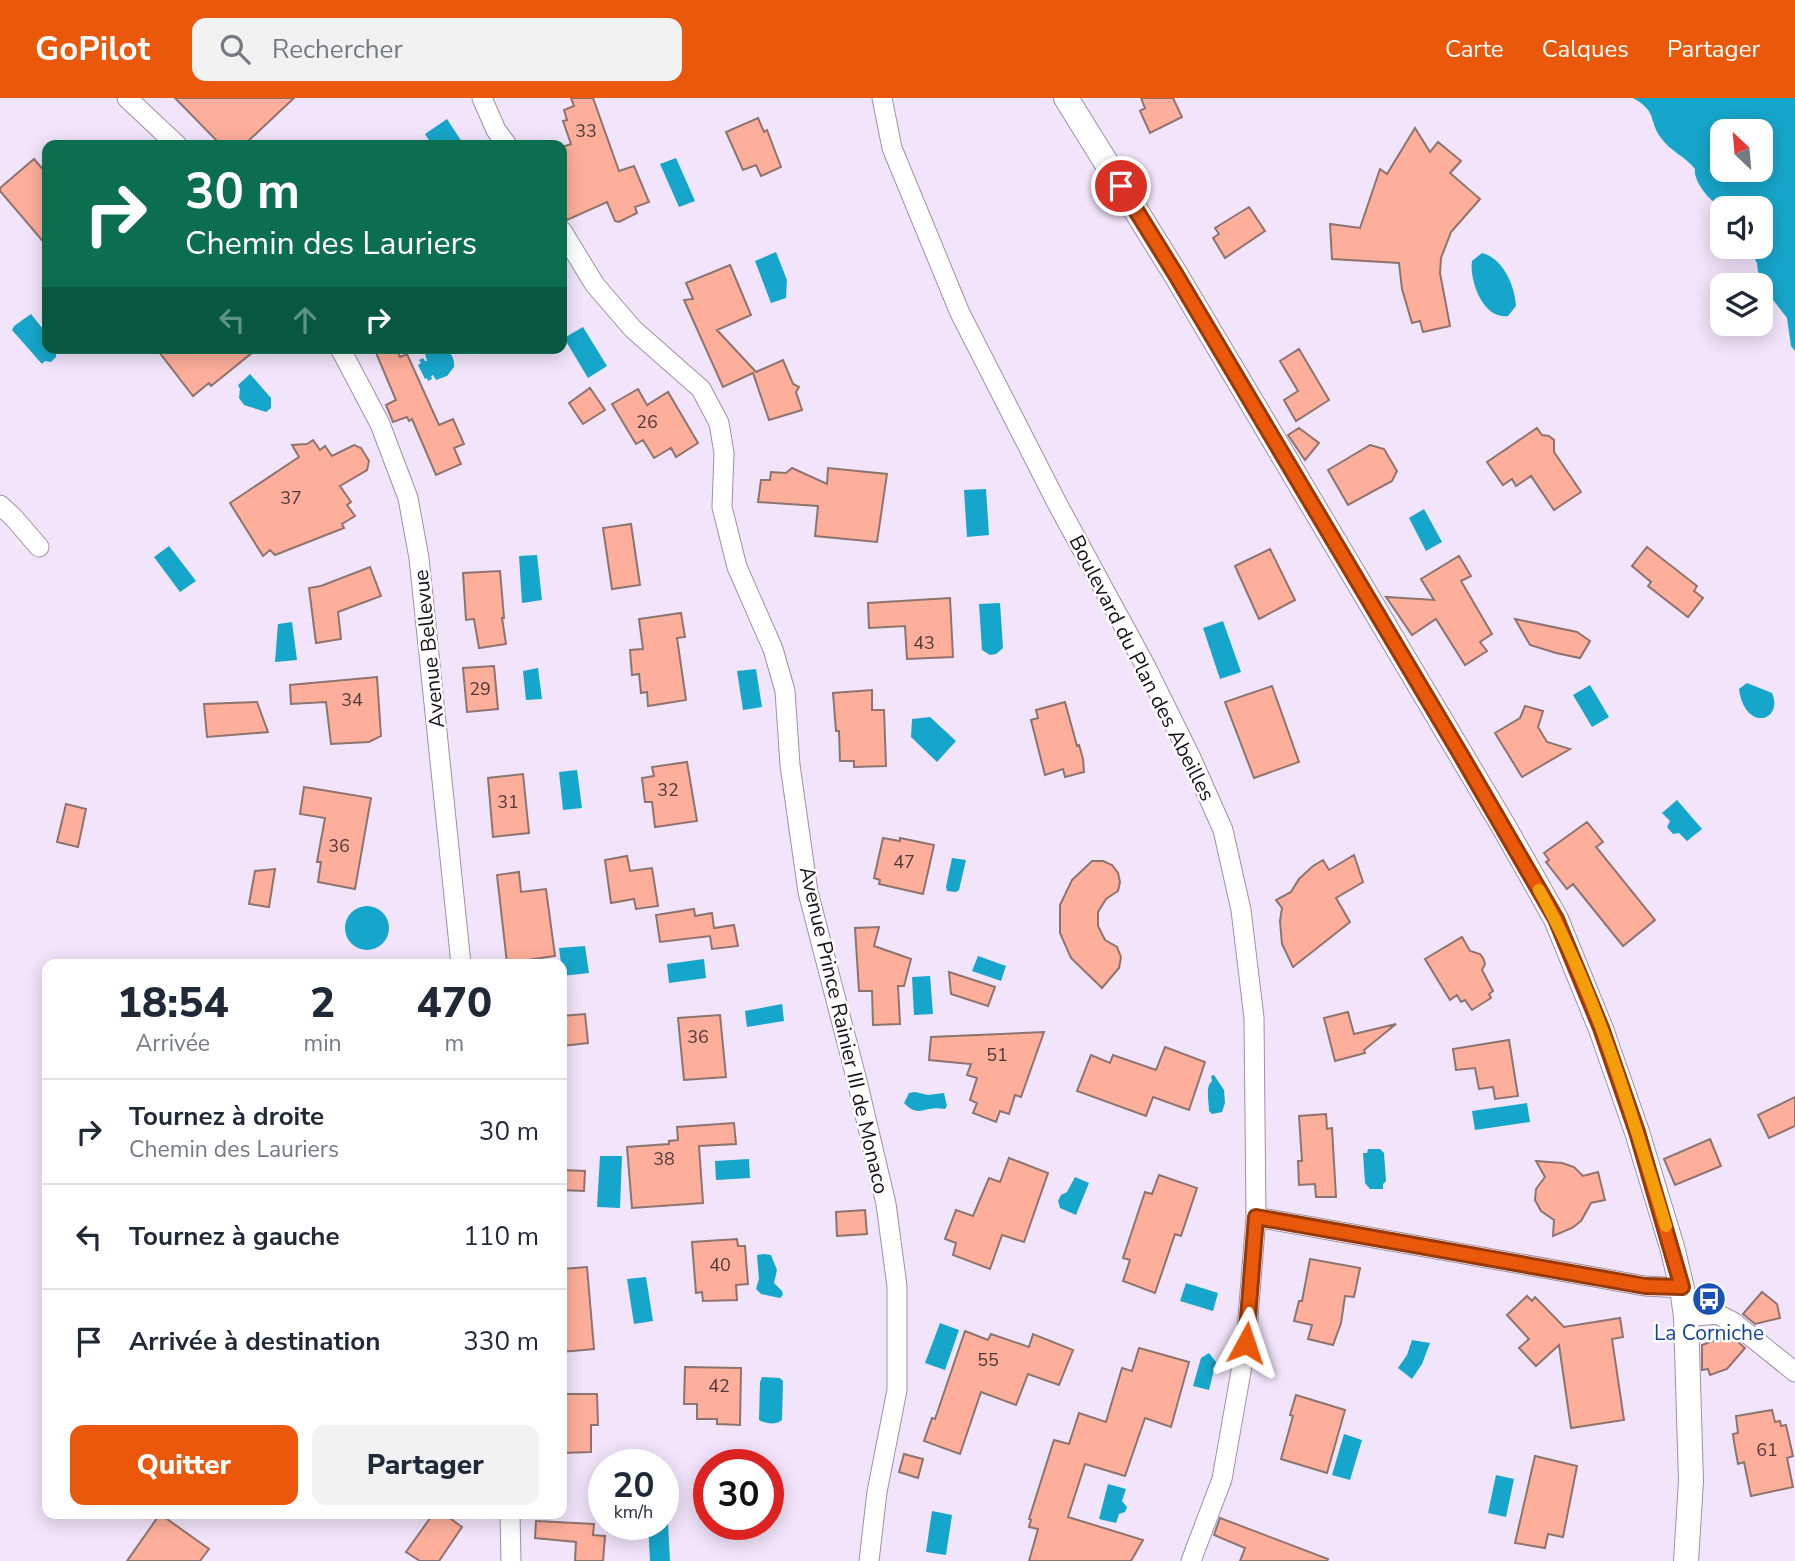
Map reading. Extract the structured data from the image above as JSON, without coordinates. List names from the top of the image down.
{
  "streets": {
    "street": ["Avenue Bellevue", "Boulevard du Plan des Abeilles", "Avenue Prince Rainier III de Monaco"]
  },
  "places": {
    "bus stop": ["La Corniche"]
  },
  "house_numbers": [
    "33",
    "26",
    "37",
    "43",
    "29",
    "34",
    "32",
    "31",
    "36",
    "47",
    "36",
    "51",
    "38",
    "40",
    "55",
    "42",
    "61"
  ],
  "north": "top left",
  "page": {
    "header": "GoPilot",
    "search": "Rechercher",
    "nav": ["Carte", "Calques", "Partager"],
    "turn": ["30 m", "Chemin des Lauriers"],
    "eta": [
      "18:54",
      "Arrivée",
      "2",
      "min",
      "470",
      "m"
    ],
    "list": [
      {
        "name": "Tournez à droite",
        "note": "Chemin des Lauriers",
        "value": "30 m"
      },
      {
        "name": "Tournez à gauche",
        "value": "110 m"
      },
      {
        "name": "Arrivée à destination",
        "value": "330 m"
      }
    ],
    "buttons": ["Quitter", "Partager"],
    "speed": "20 km/h",
    "limit": "30"
  }
}
